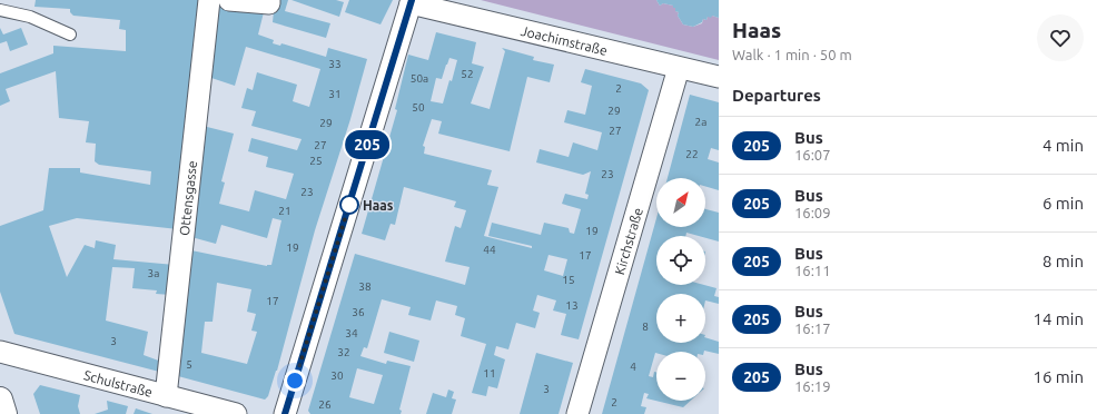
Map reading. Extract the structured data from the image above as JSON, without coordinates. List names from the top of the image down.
{
  "streets": {
    "street": [
      "Joachimstraße",
      "Ottensgasse",
      "Kirchstraße",
      "Schulstraße"
    ]
  },
  "crossings": [
    ["Joachimstraße", "Kirchstraße"],
    ["Ottensgasse", "Schulstraße"]
  ],
  "places": ["Haas"],
  "lines": ["bus line 205"],
  "house_numbers": [
    "33",
    "52",
    "50a",
    "2",
    "31",
    "50",
    "29",
    "2a",
    "29",
    "27",
    "27",
    "22",
    "25",
    "23",
    "23",
    "21",
    "19",
    "19",
    "44",
    "17",
    "3a",
    "15",
    "38",
    "17",
    "13",
    "36",
    "8",
    "34",
    "3",
    "32",
    "5",
    "4",
    "11",
    "30",
    "3",
    "2",
    "26"
  ],
  "north": "top right",
  "page": {
    "on_map": "205",
    "heading": [
      ["Haas", "Walk · 1 min · 50 m"],
      "Departures"
    ],
    "list": [
      {
        "mark": "205",
        "name": "Bus",
        "note": "16:07",
        "value": "4 min"
      },
      {
        "mark": "205",
        "name": "Bus",
        "note": "16:09",
        "value": "6 min"
      },
      {
        "mark": "205",
        "name": "Bus",
        "note": "16:11",
        "value": "8 min"
      },
      {
        "mark": "205",
        "name": "Bus",
        "note": "16:17",
        "value": "14 min"
      },
      {
        "mark": "205",
        "name": "Bus",
        "note": "16:19",
        "value": "16 min"
      }
    ],
    "map_buttons": ["+", "−"]
  }
}
